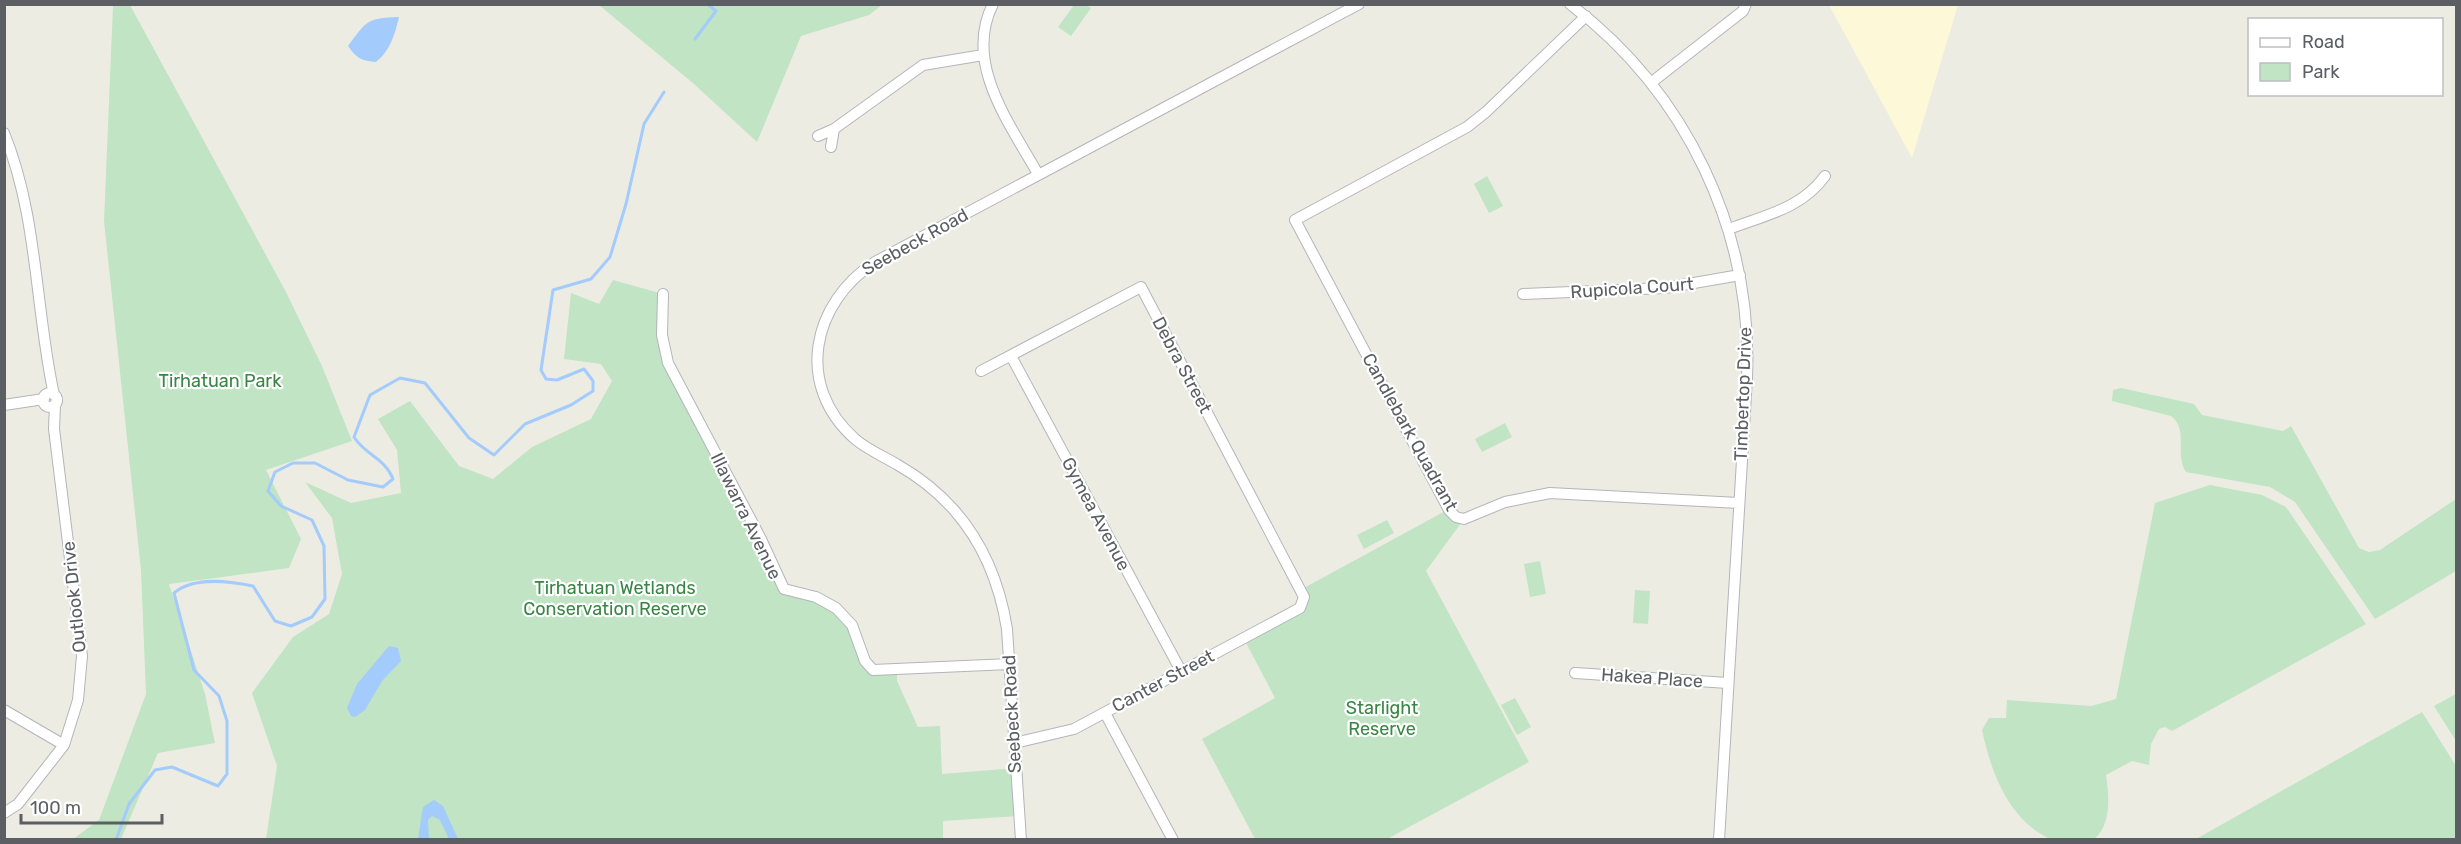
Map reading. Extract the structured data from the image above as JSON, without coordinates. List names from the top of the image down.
{
  "streets": {
    "street": [
      "Seebeck Road",
      "Rupicola Court",
      "Debra Street",
      "Timbertop Drive",
      "Candlebark Quadrant",
      "Gymea Avenue",
      "Illawarra Avenue",
      "Outlook Drive",
      "Hakea Place",
      "Canter Street"
    ]
  },
  "crossings": [
    ["Seebeck Road", "Illawarra Avenue"],
    ["Seebeck Road", "Canter Street"],
    ["Rupicola Court", "Timbertop Drive"],
    ["Debra Street", "Gymea Avenue"],
    ["Debra Street", "Canter Street"],
    ["Timbertop Drive", "Candlebark Quadrant"],
    ["Timbertop Drive", "Hakea Place"],
    ["Gymea Avenue", "Canter Street"]
  ],
  "parks": ["Tirhatuan Park", "Tirhatuan Wetlands Conservation Reserve", "Starlight Reserve"],
  "legend": ["Road", "Park"],
  "scale_bar": "100 m"
}
